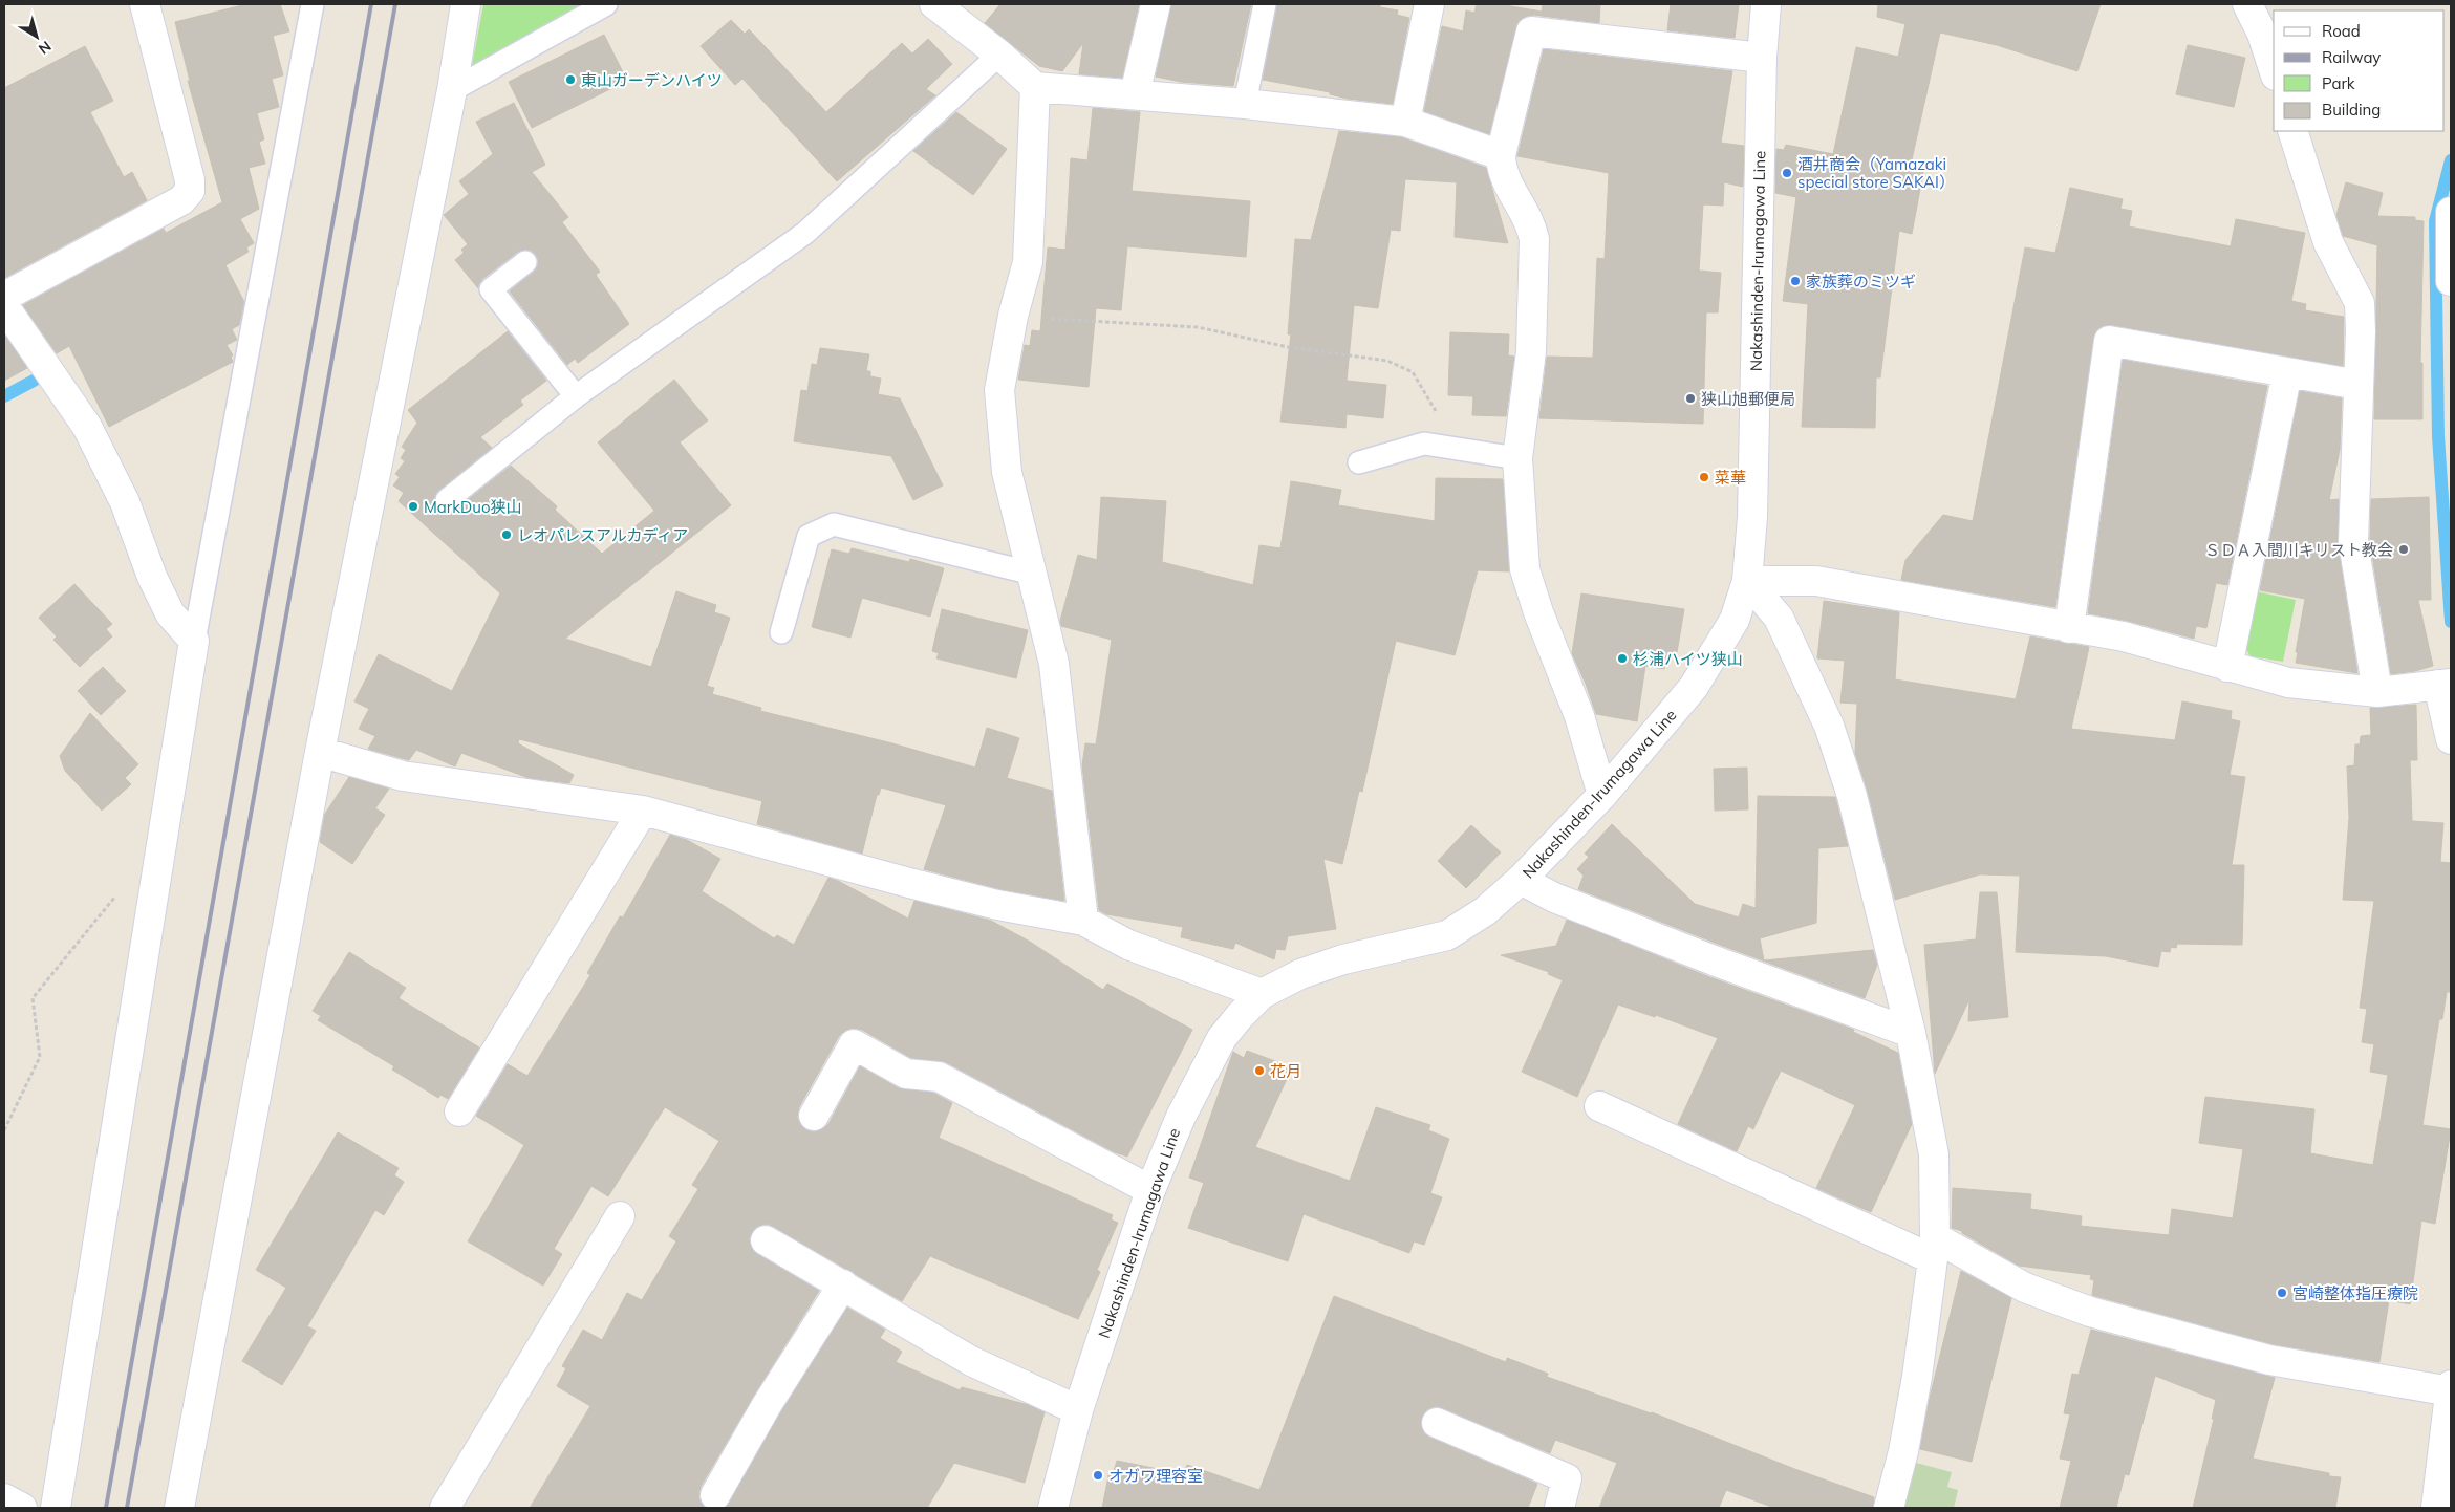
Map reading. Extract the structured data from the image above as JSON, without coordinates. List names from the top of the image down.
{
  "streets": {
    "street": ["Nakashinden-Irumagawa Line"]
  },
  "places": [
    "東山ガーデンハイツ",
    "酒井商会（Yamazaki special store SAKAI）",
    "家族葬のミツギ",
    "狭山旭郵便局",
    "菜華",
    "MarkDuo狭山",
    "レオパレスアルカディア",
    "ＳＤＡ入間川キリスト教会",
    "杉浦ハイツ狭山",
    "花月",
    "宮崎整体指圧療院",
    "オガワ理容室"
  ],
  "legend": [
    "Road",
    "Railway",
    "Park",
    "Building"
  ],
  "north": "bottom right"
}
